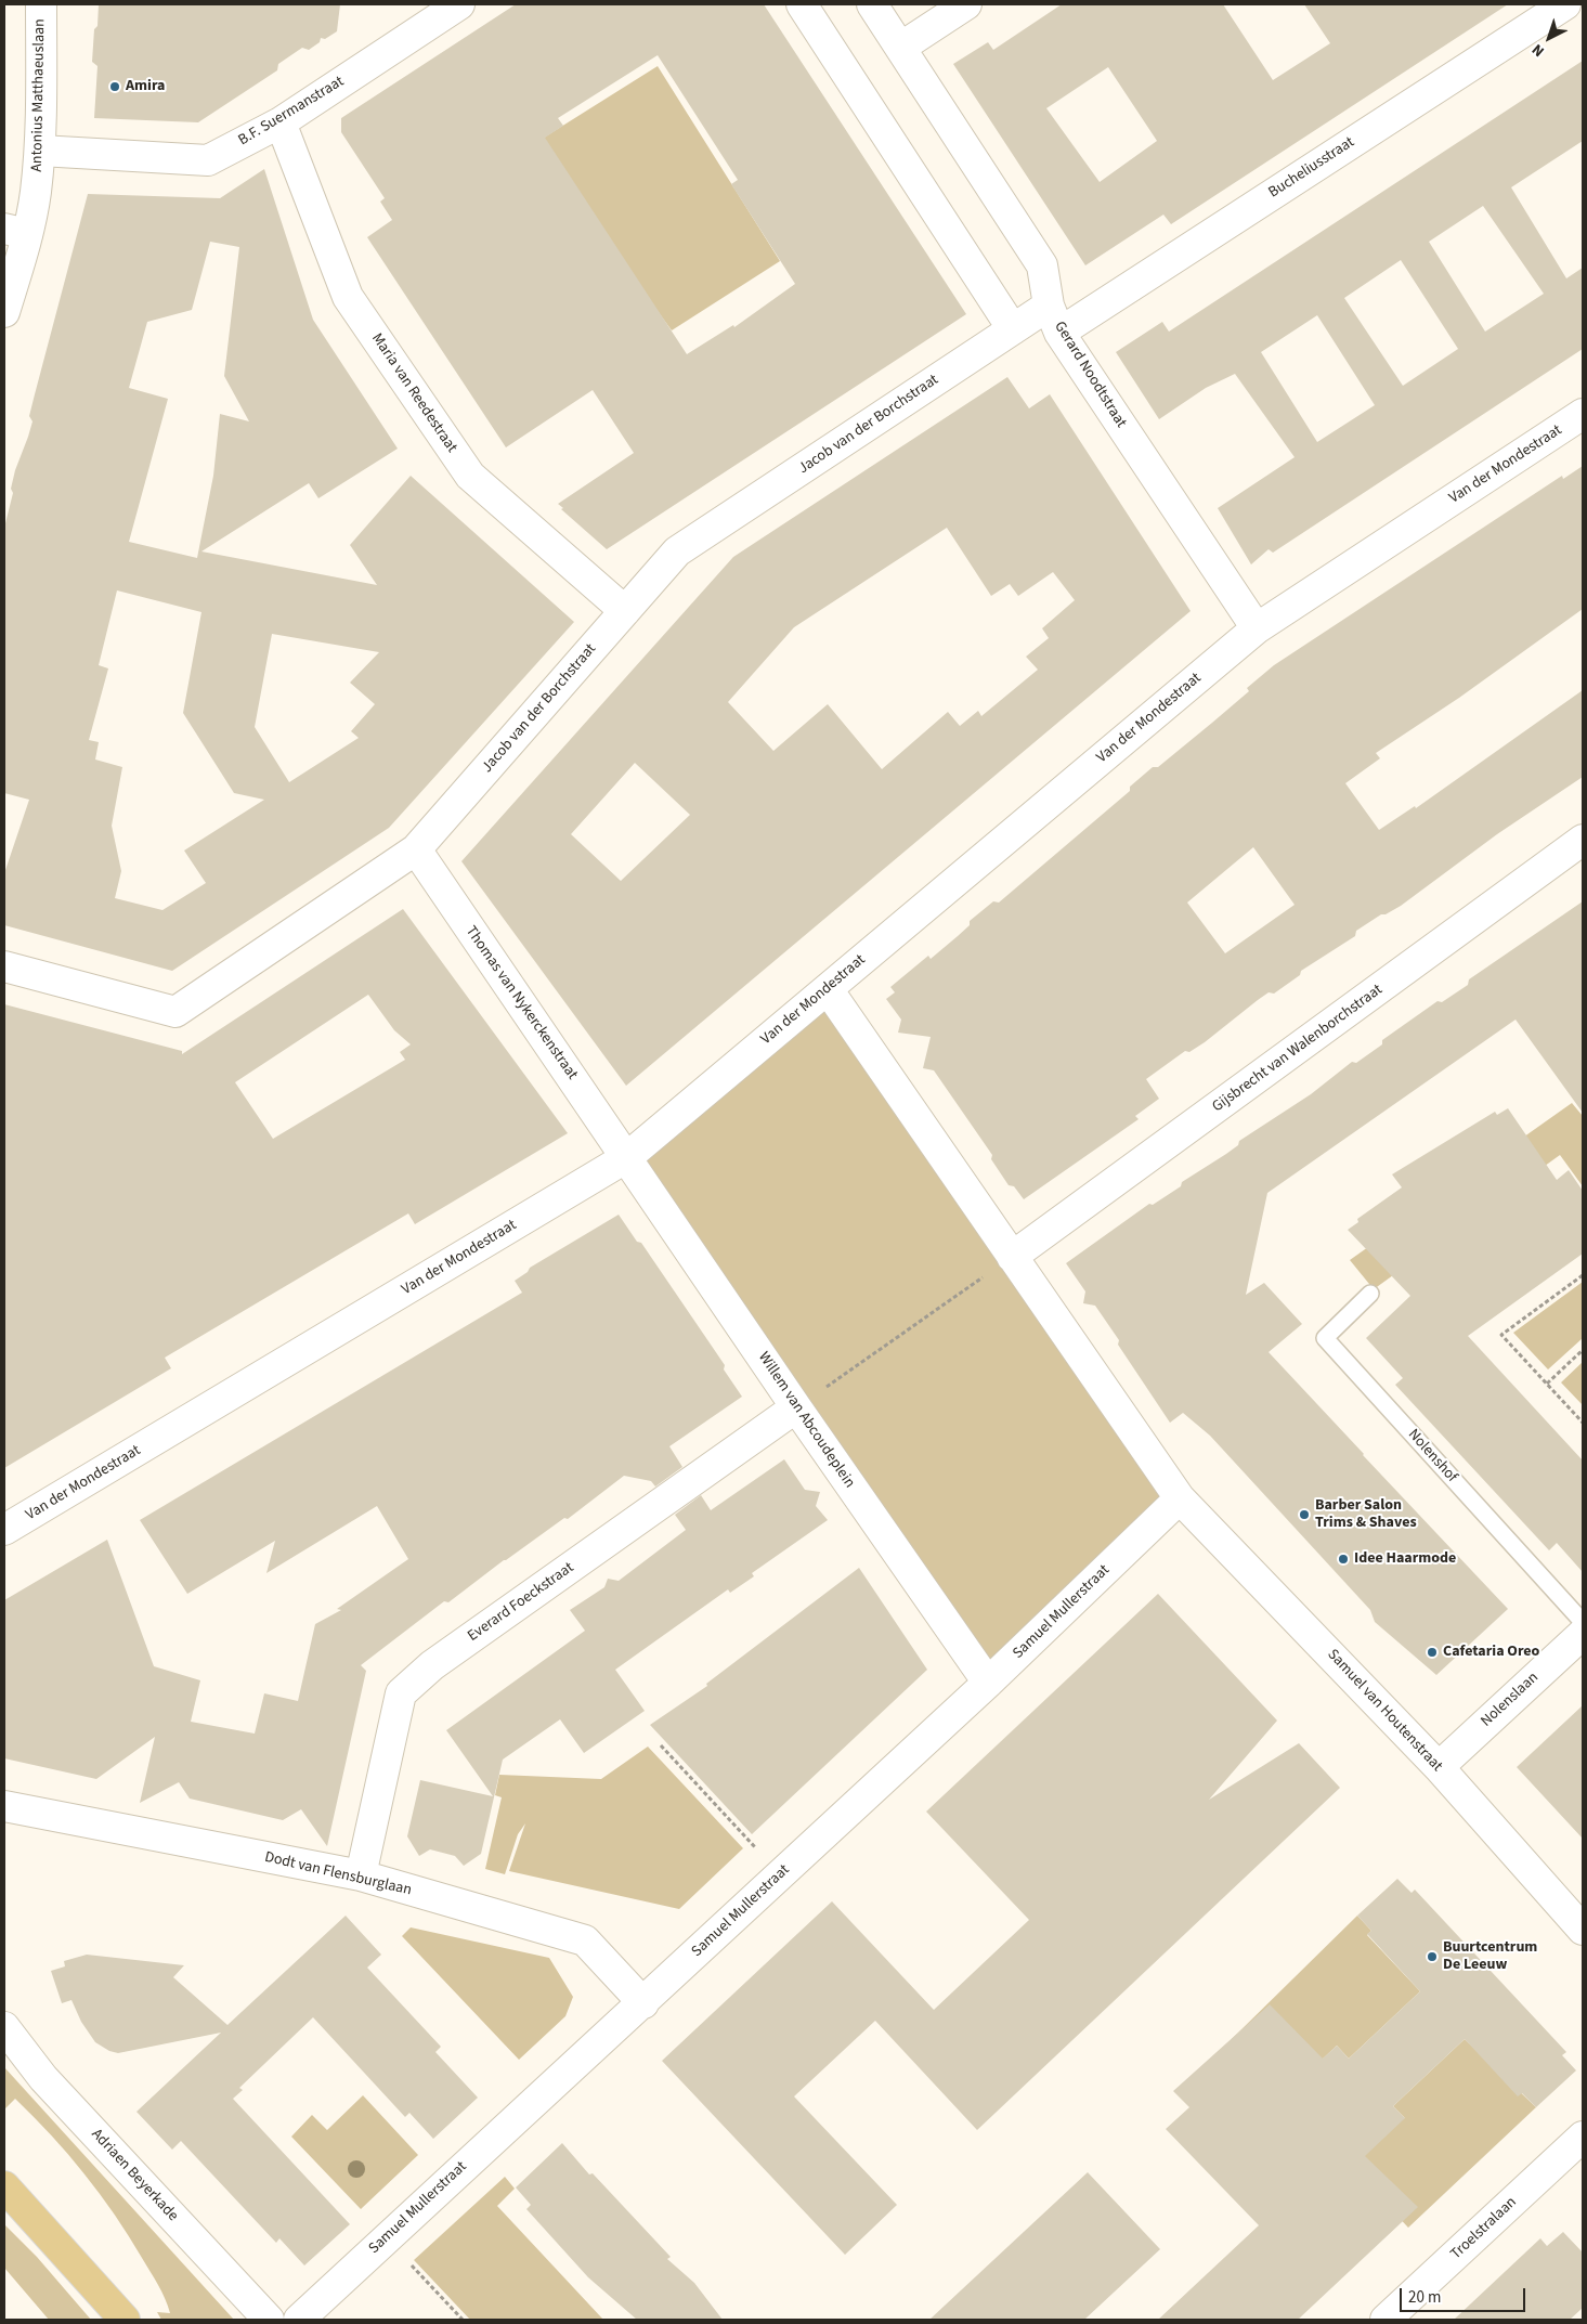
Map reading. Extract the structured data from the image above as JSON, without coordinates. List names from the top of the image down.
{
  "streets": {
    "street": [
      "Antonius Matthaeuslaan",
      "B.F. Suermanstraat",
      "Bucheliusstraat",
      "Gerard Noodtstraat",
      "Maria van Reedestraat",
      "Jacob van der Borchstraat",
      "Van der Mondestraat",
      "Thomas van Nykerckenstraat",
      "Gijsbrecht van Walenborchstraat",
      "Willem van Abcoudeplein",
      "Everard Foeckstraat",
      "Samuel Mullerstraat",
      "Nolenslaan",
      "Samuel van Houtenstraat",
      "Dodt van Flensburglaan",
      "Adriaen Beyerkade",
      "Troelstralaan"
    ],
    "lane": ["Nolenshof"]
  },
  "crossings": [
    ["Antonius Matthaeuslaan", "B.F. Suermanstraat"],
    ["B.F. Suermanstraat", "Maria van Reedestraat"],
    ["Bucheliusstraat", "Gerard Noodtstraat"],
    ["Gerard Noodtstraat", "Jacob van der Borchstraat"],
    ["Gerard Noodtstraat", "Van der Mondestraat"],
    ["Maria van Reedestraat", "Jacob van der Borchstraat"],
    ["Jacob van der Borchstraat", "Thomas van Nykerckenstraat"],
    ["Van der Mondestraat", "Thomas van Nykerckenstraat"],
    ["Van der Mondestraat", "Willem van Abcoudeplein"],
    ["Thomas van Nykerckenstraat", "Willem van Abcoudeplein"],
    ["Willem van Abcoudeplein", "Everard Foeckstraat"],
    ["Willem van Abcoudeplein", "Samuel Mullerstraat"],
    ["Everard Foeckstraat", "Dodt van Flensburglaan"],
    ["Samuel Mullerstraat", "Samuel van Houtenstraat"],
    ["Samuel Mullerstraat", "Dodt van Flensburglaan"],
    ["Nolenslaan", "Samuel van Houtenstraat"]
  ],
  "places": [
    "Amira",
    "Barber Salon Trims & Shaves",
    "Idee Haarmode",
    "Cafetaria Oreo",
    "Buurtcentrum De Leeuw"
  ],
  "scale_bar": "20 m",
  "north": "bottom left"
}
